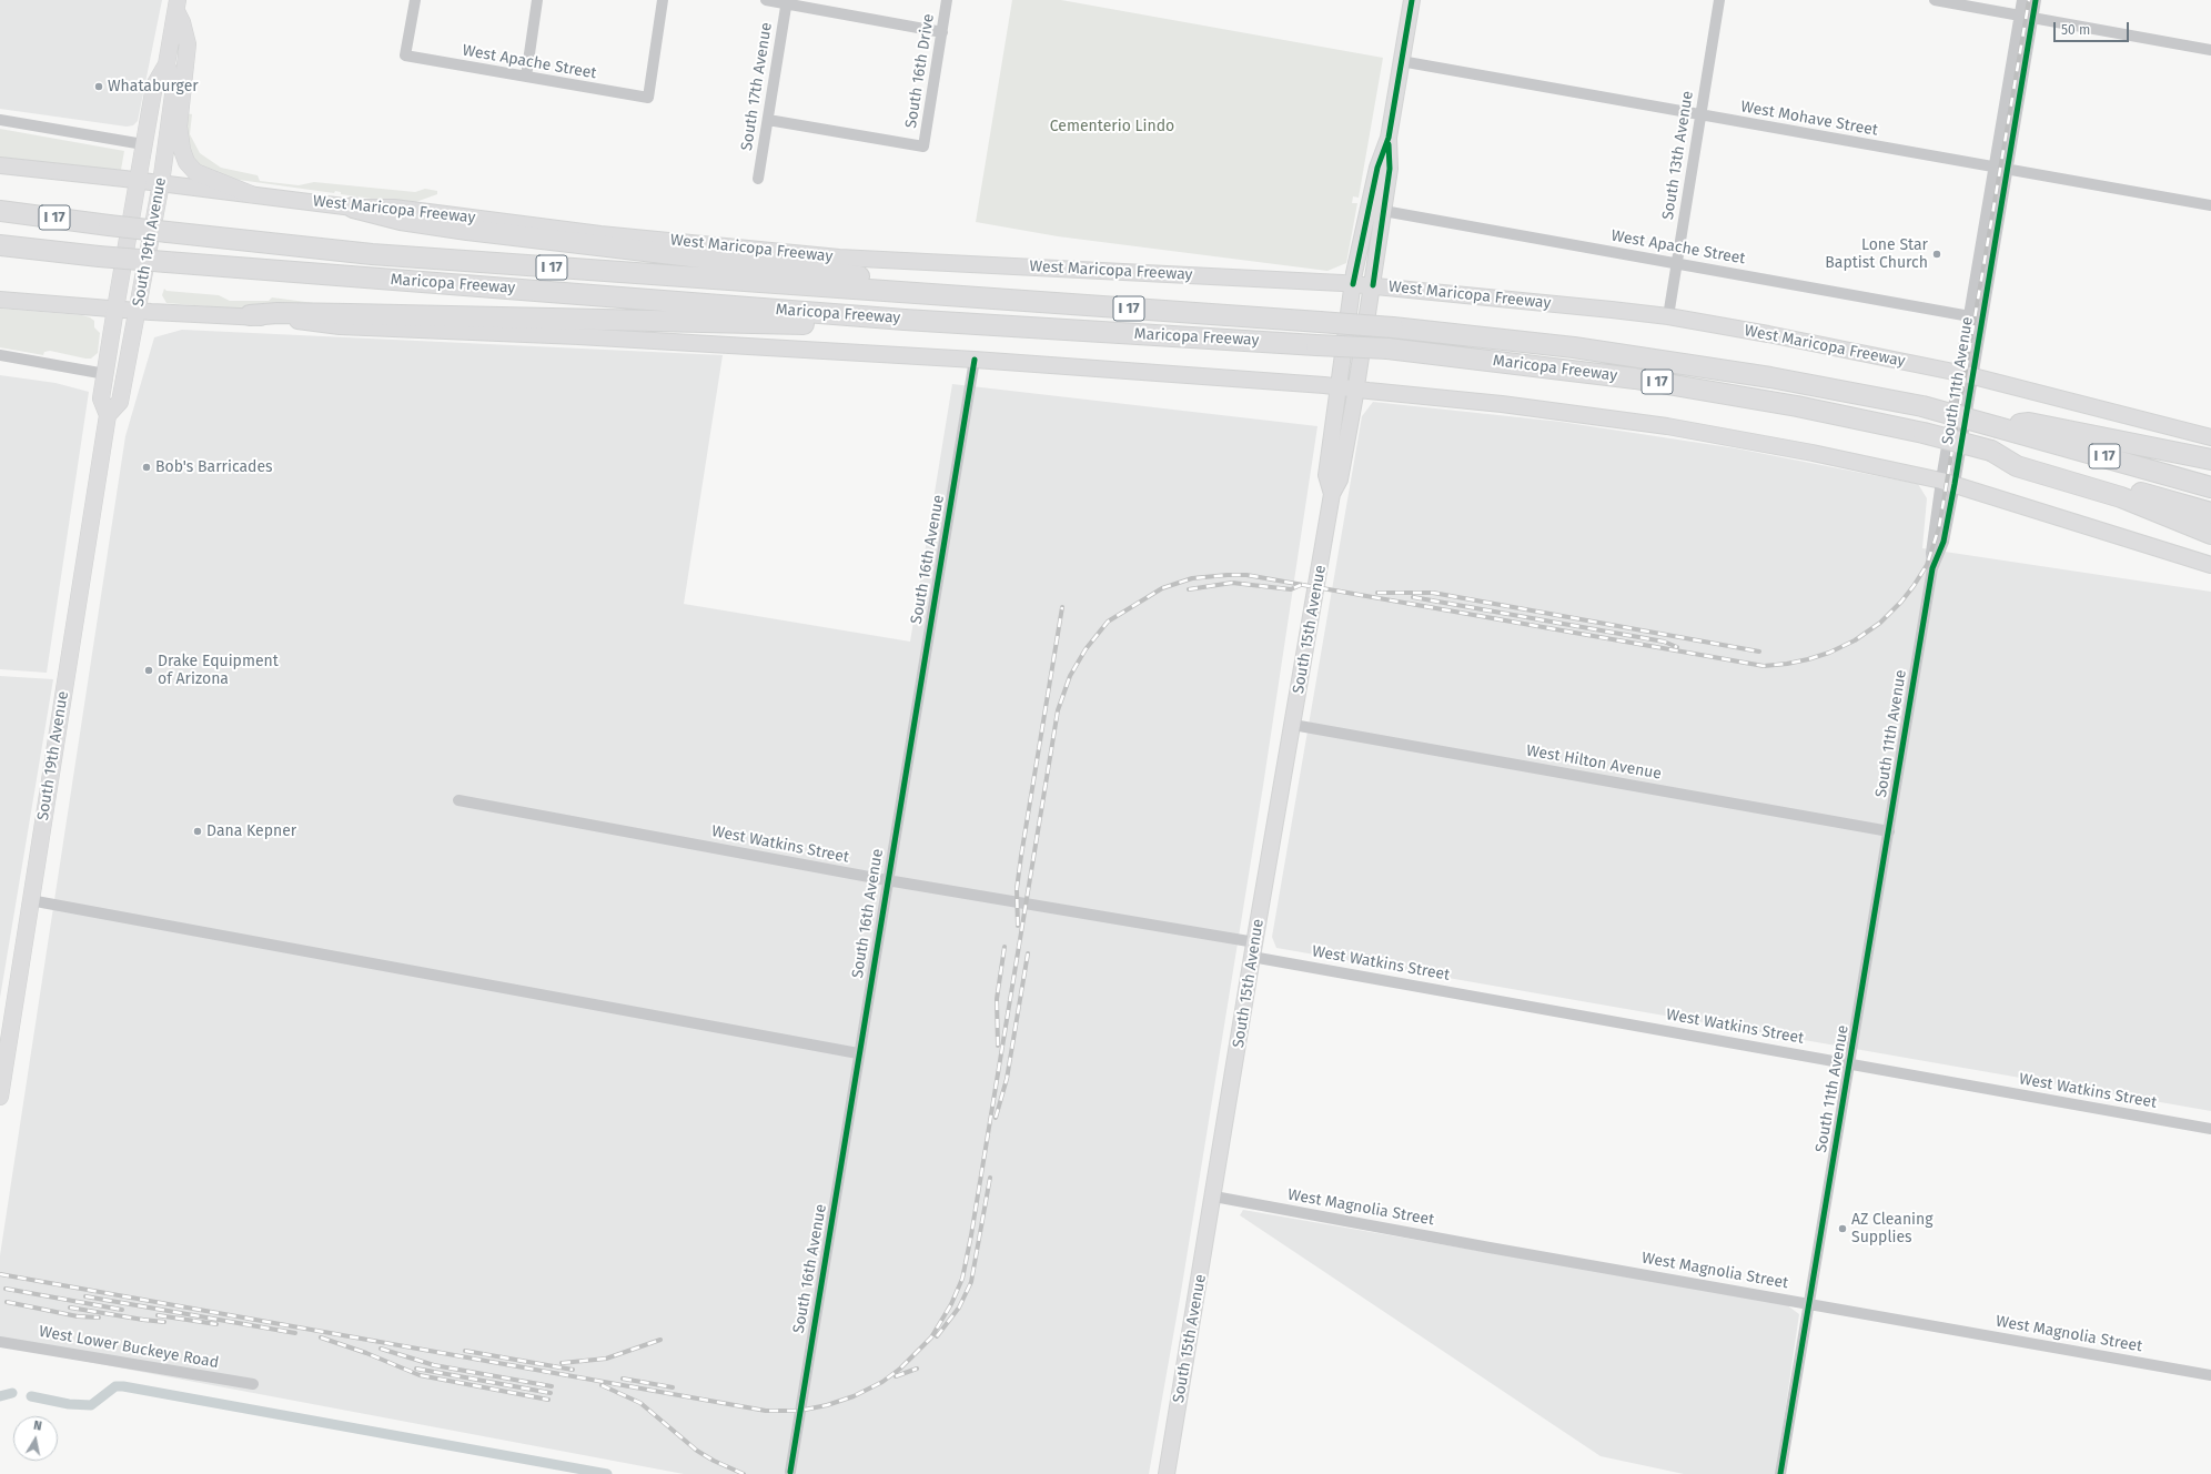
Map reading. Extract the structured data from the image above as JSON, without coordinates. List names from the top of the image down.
{
  "streets": {
    "highway": ["I 17", "Maricopa Freeway"],
    "main road": ["West Maricopa Freeway", "South 19th Avenue", "South 15th Avenue"],
    "street": [
      "West Apache Street",
      "South 16th Drive",
      "South 17th Avenue",
      "West Mohave Street",
      "South 13th Avenue",
      "South 11th Avenue",
      "South 16th Avenue",
      "West Hilton Avenue",
      "West Watkins Street",
      "West Magnolia Street",
      "West Lower Buckeye Road"
    ]
  },
  "crossings": [
    ["West Apache Street", "South 13th Avenue"],
    ["West Apache Street", "South 11th Avenue"],
    ["West Apache Street", "South 15th Avenue"],
    ["South 16th Drive", "South 17th Avenue"],
    ["West Mohave Street", "South 13th Avenue"],
    ["West Mohave Street", "South 11th Avenue"],
    ["West Mohave Street", "South 15th Avenue"],
    ["South 13th Avenue", "West Maricopa Freeway"],
    ["West Maricopa Freeway", "South 19th Avenue"],
    ["West Maricopa Freeway", "South 11th Avenue"],
    ["West Maricopa Freeway", "South 15th Avenue"],
    ["South 11th Avenue", "West Hilton Avenue"],
    ["South 11th Avenue", "West Watkins Street"],
    ["South 11th Avenue", "West Magnolia Street"],
    ["South 16th Avenue", "West Watkins Street"],
    ["South 15th Avenue", "West Hilton Avenue"],
    ["South 15th Avenue", "West Watkins Street"],
    ["South 15th Avenue", "West Magnolia Street"]
  ],
  "parks": ["Cementerio Lindo"],
  "places": [
    "Whataburger",
    "Lone Star Baptist Church",
    "Bob's Barricades",
    "Drake Equipment of Arizona",
    "Dana Kepner",
    "AZ Cleaning Supplies"
  ],
  "scale_bar": "50 m",
  "north": "top"
}
